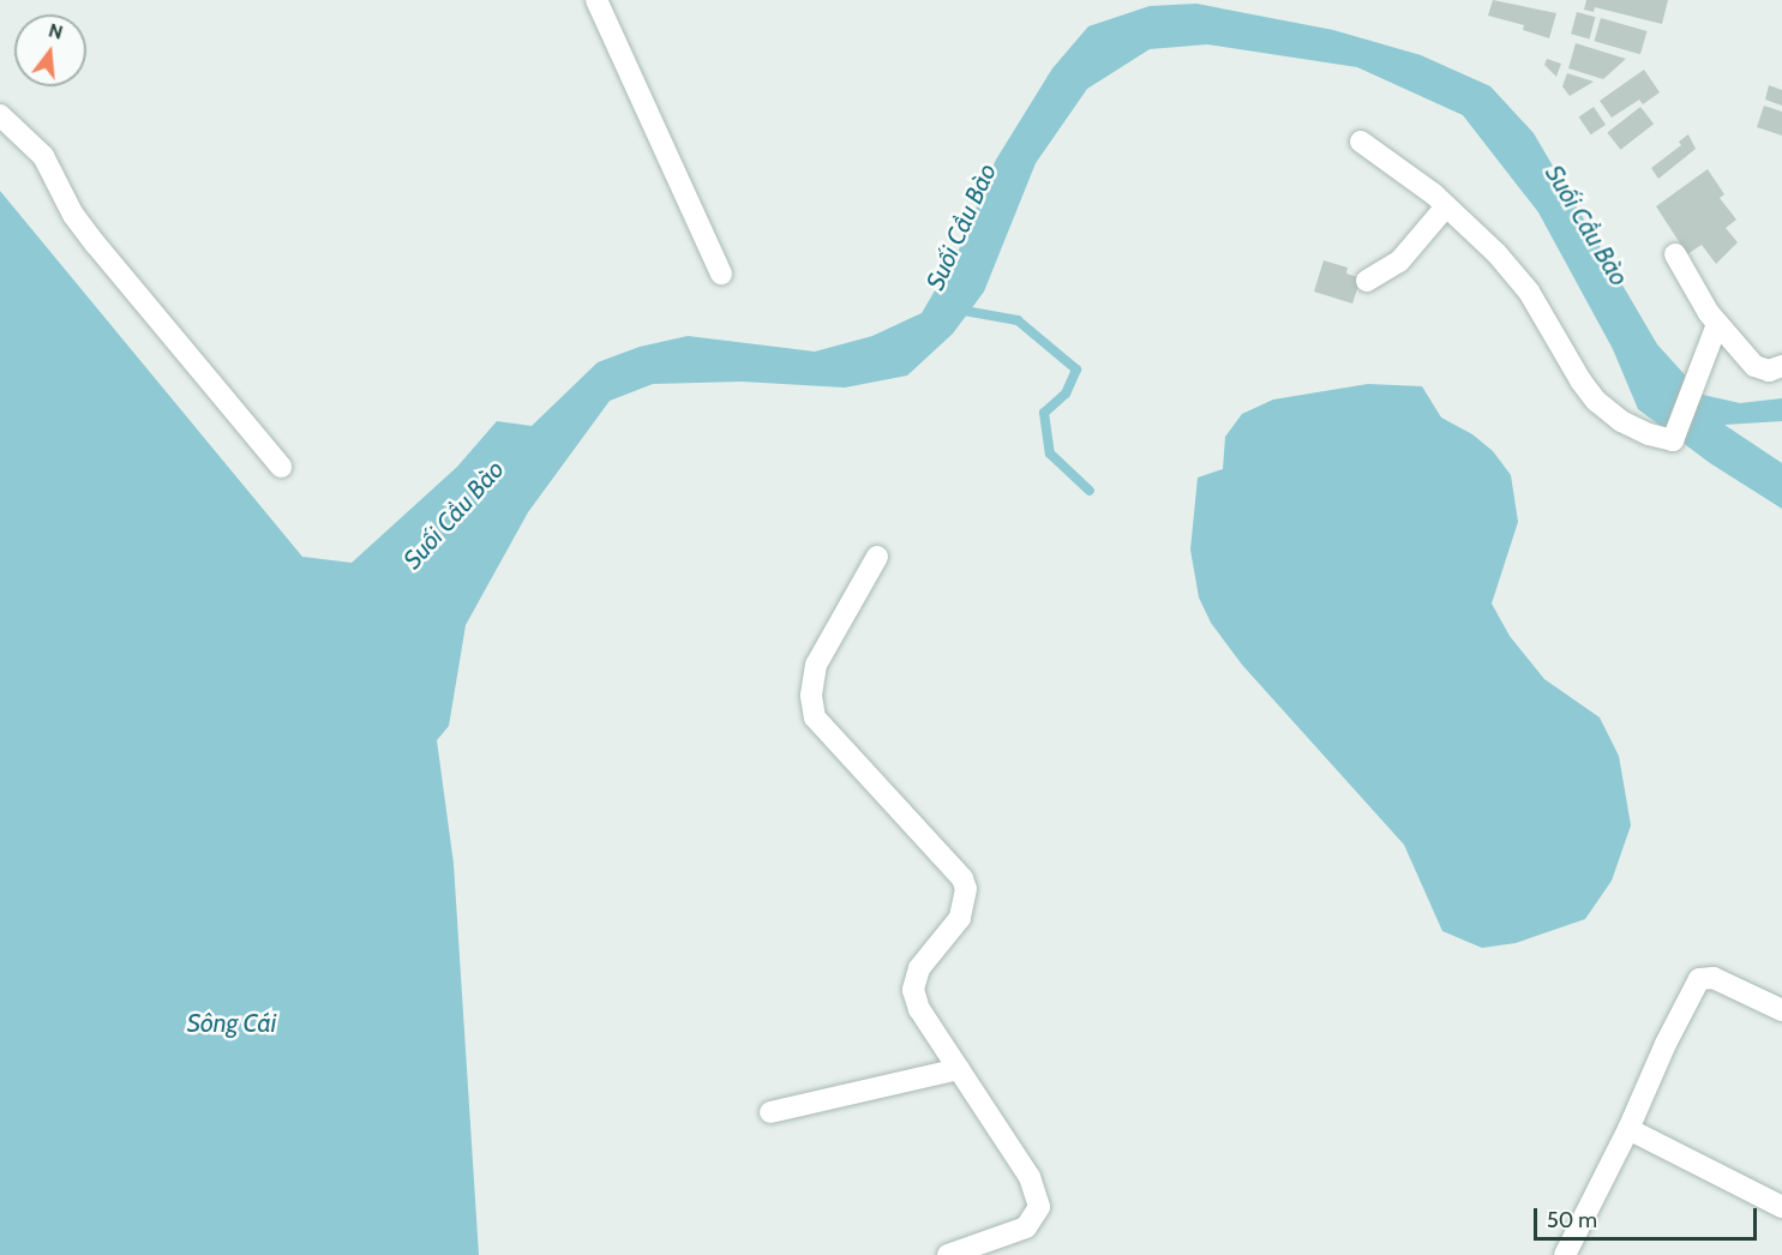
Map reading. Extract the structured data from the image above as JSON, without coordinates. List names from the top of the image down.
{
  "water": ["Suối Cầu Bào", "Sông Cái"],
  "scale_bar": "50 m",
  "north": "top"
}
